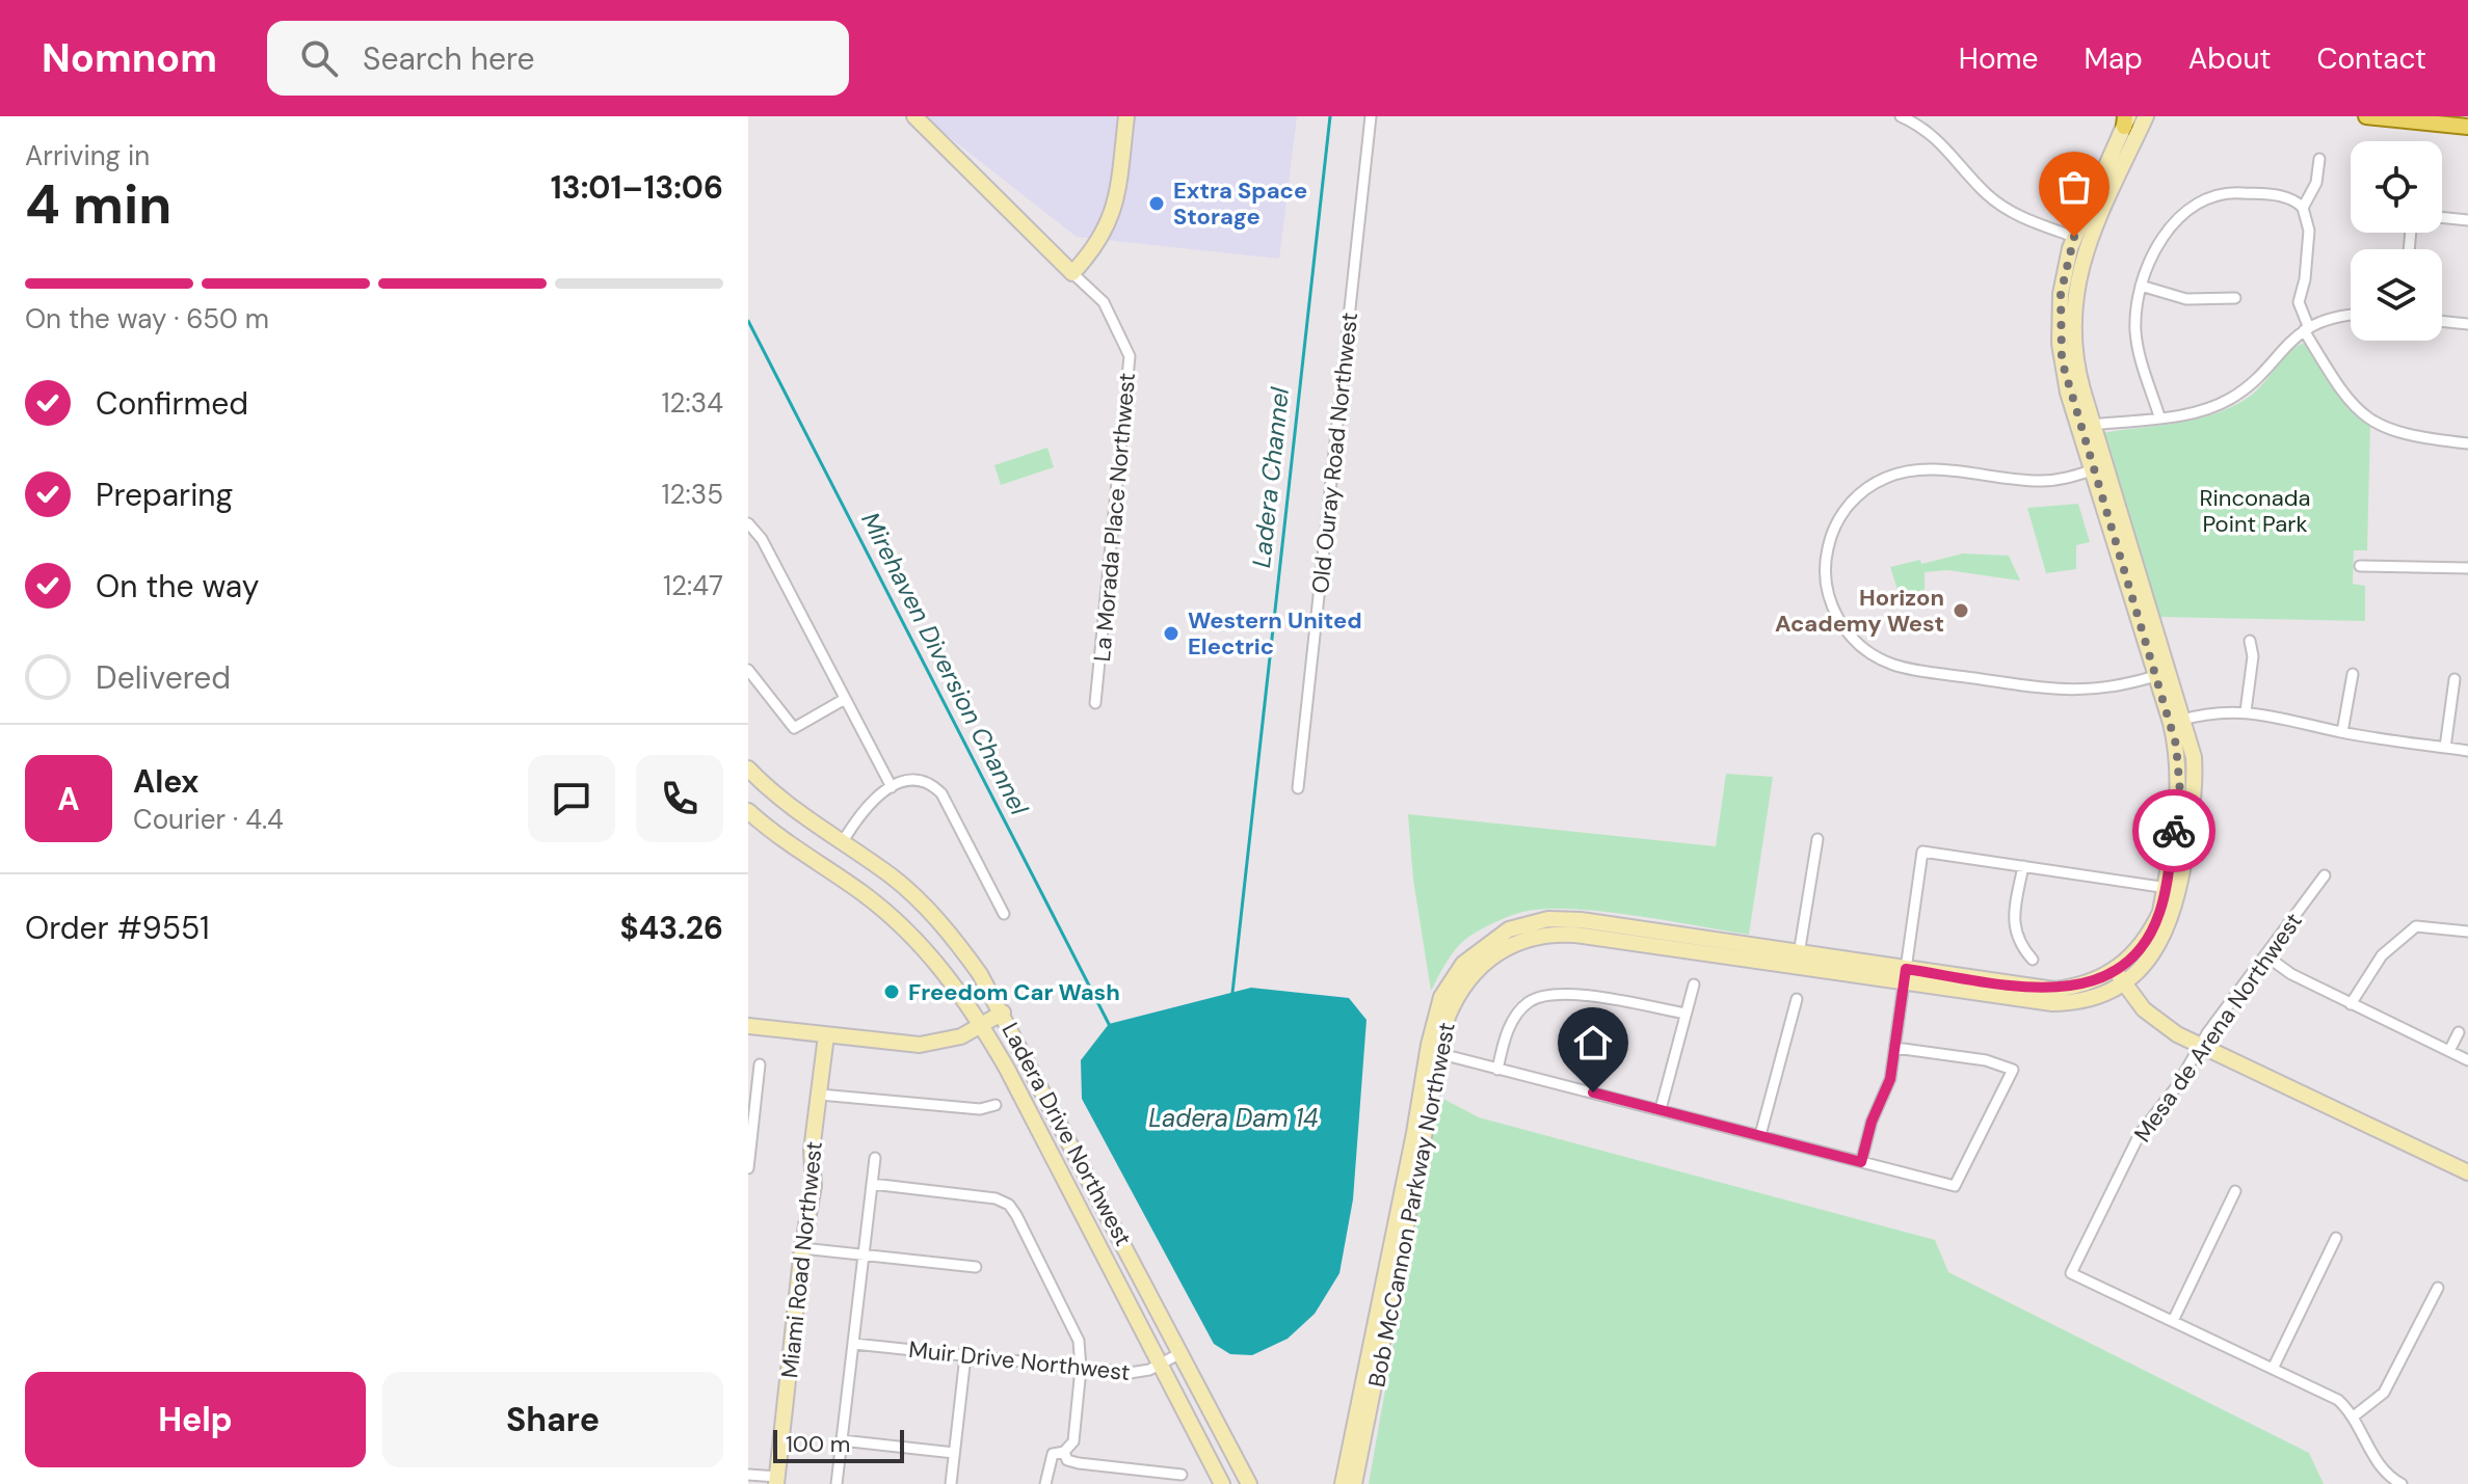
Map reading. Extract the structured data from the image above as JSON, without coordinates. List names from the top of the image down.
{
  "streets": {
    "street": [
      "Old Ouray Road Northwest",
      "La Morada Place Northwest",
      "Mesa de Arena Northwest",
      "Ladera Drive Northwest",
      "Bob McCannon Parkway Northwest",
      "Miami Road Northwest",
      "Muir Drive Northwest"
    ]
  },
  "crossings": [
    ["Ladera Drive Northwest", "Muir Drive Northwest"]
  ],
  "water": ["Ladera Channel", "Mirehaven Diversion Channel", "Ladera Dam 14"],
  "parks": ["Rinconada Point Park"],
  "places": [
    "Extra Space Storage",
    "Horizon Academy West",
    "Western United Electric",
    "Freedom Car Wash"
  ],
  "scale_bar": "100 m",
  "page": {
    "header": "Nomnom",
    "search": "Search here",
    "nav": [
      "Home",
      "Map",
      "About",
      "Contact"
    ],
    "heading": ["4 min", "Arriving in", "13:01–13:06"],
    "panel": [
      "Alex",
      "Courier · 4.4",
      "Order #9551",
      "$43.26"
    ],
    "bar": "On the way · 650 m",
    "list": [
      ["Confirmed", "12:34"],
      ["Preparing", "12:35"],
      ["On the way", "12:47"],
      "Delivered"
    ],
    "round": "A",
    "buttons": ["Help", "Share"],
    "scale": "100 m"
  }
}
